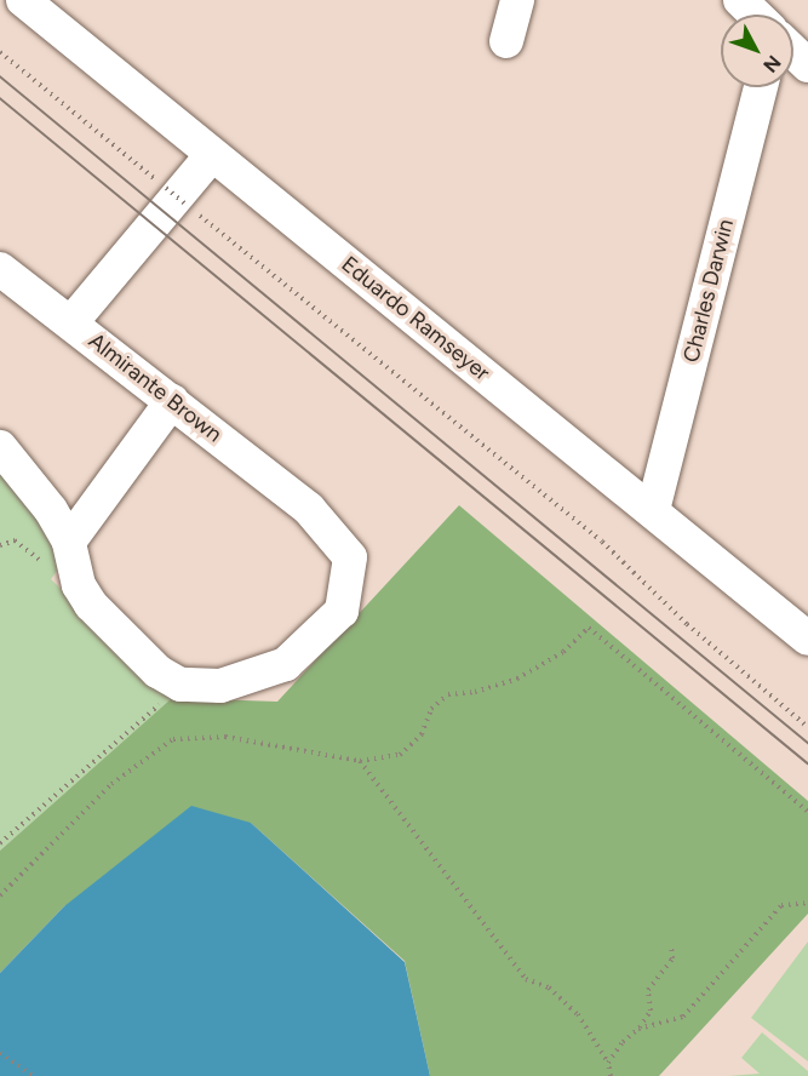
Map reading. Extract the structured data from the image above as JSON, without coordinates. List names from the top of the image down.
{
  "streets": {
    "street": ["Charles Darwin", "Eduardo Ramseyer", "Almirante Brown"]
  },
  "crossings": [
    ["Charles Darwin", "Eduardo Ramseyer"]
  ],
  "north": "bottom right"
}
